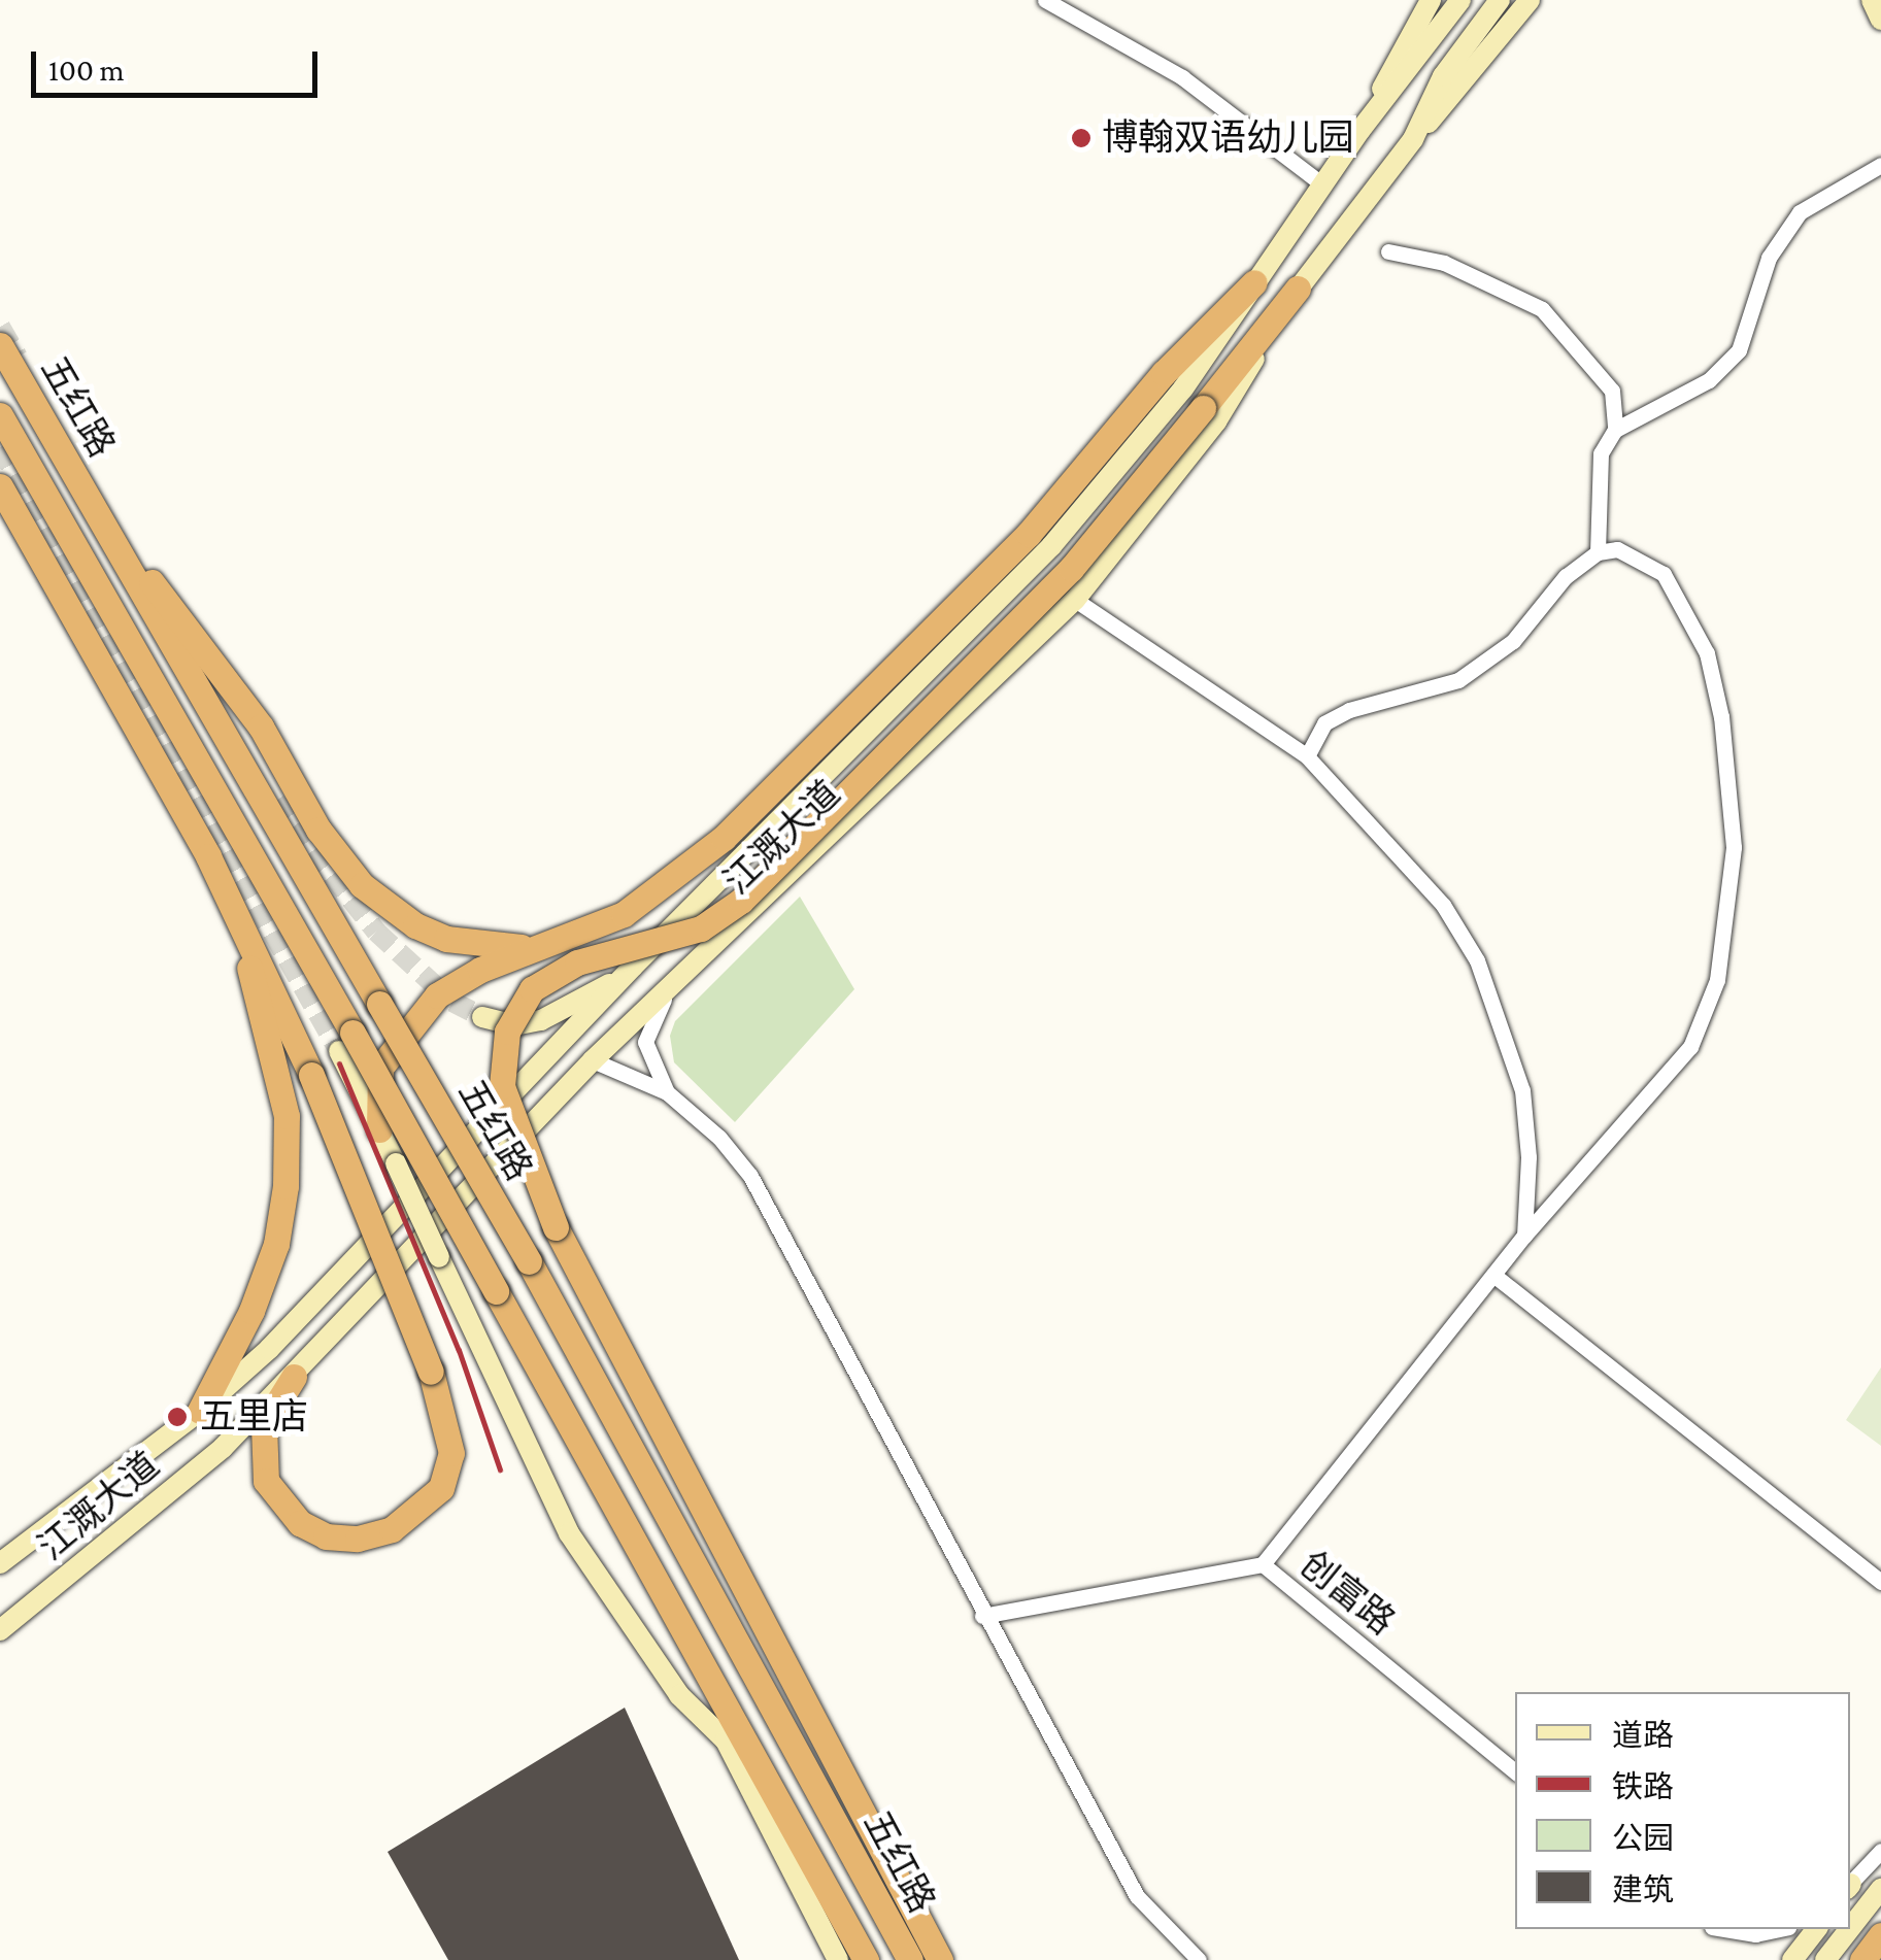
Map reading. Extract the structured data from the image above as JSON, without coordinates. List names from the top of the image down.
{
  "streets": {
    "highway": ["五红路"],
    "main road": ["江溉大道"],
    "street": ["创富路"]
  },
  "places": ["博翰双语幼儿园", "五里店"],
  "legend": [
    "道路",
    "铁路",
    "公园",
    "建筑"
  ],
  "scale_bar": "100 m"
}
